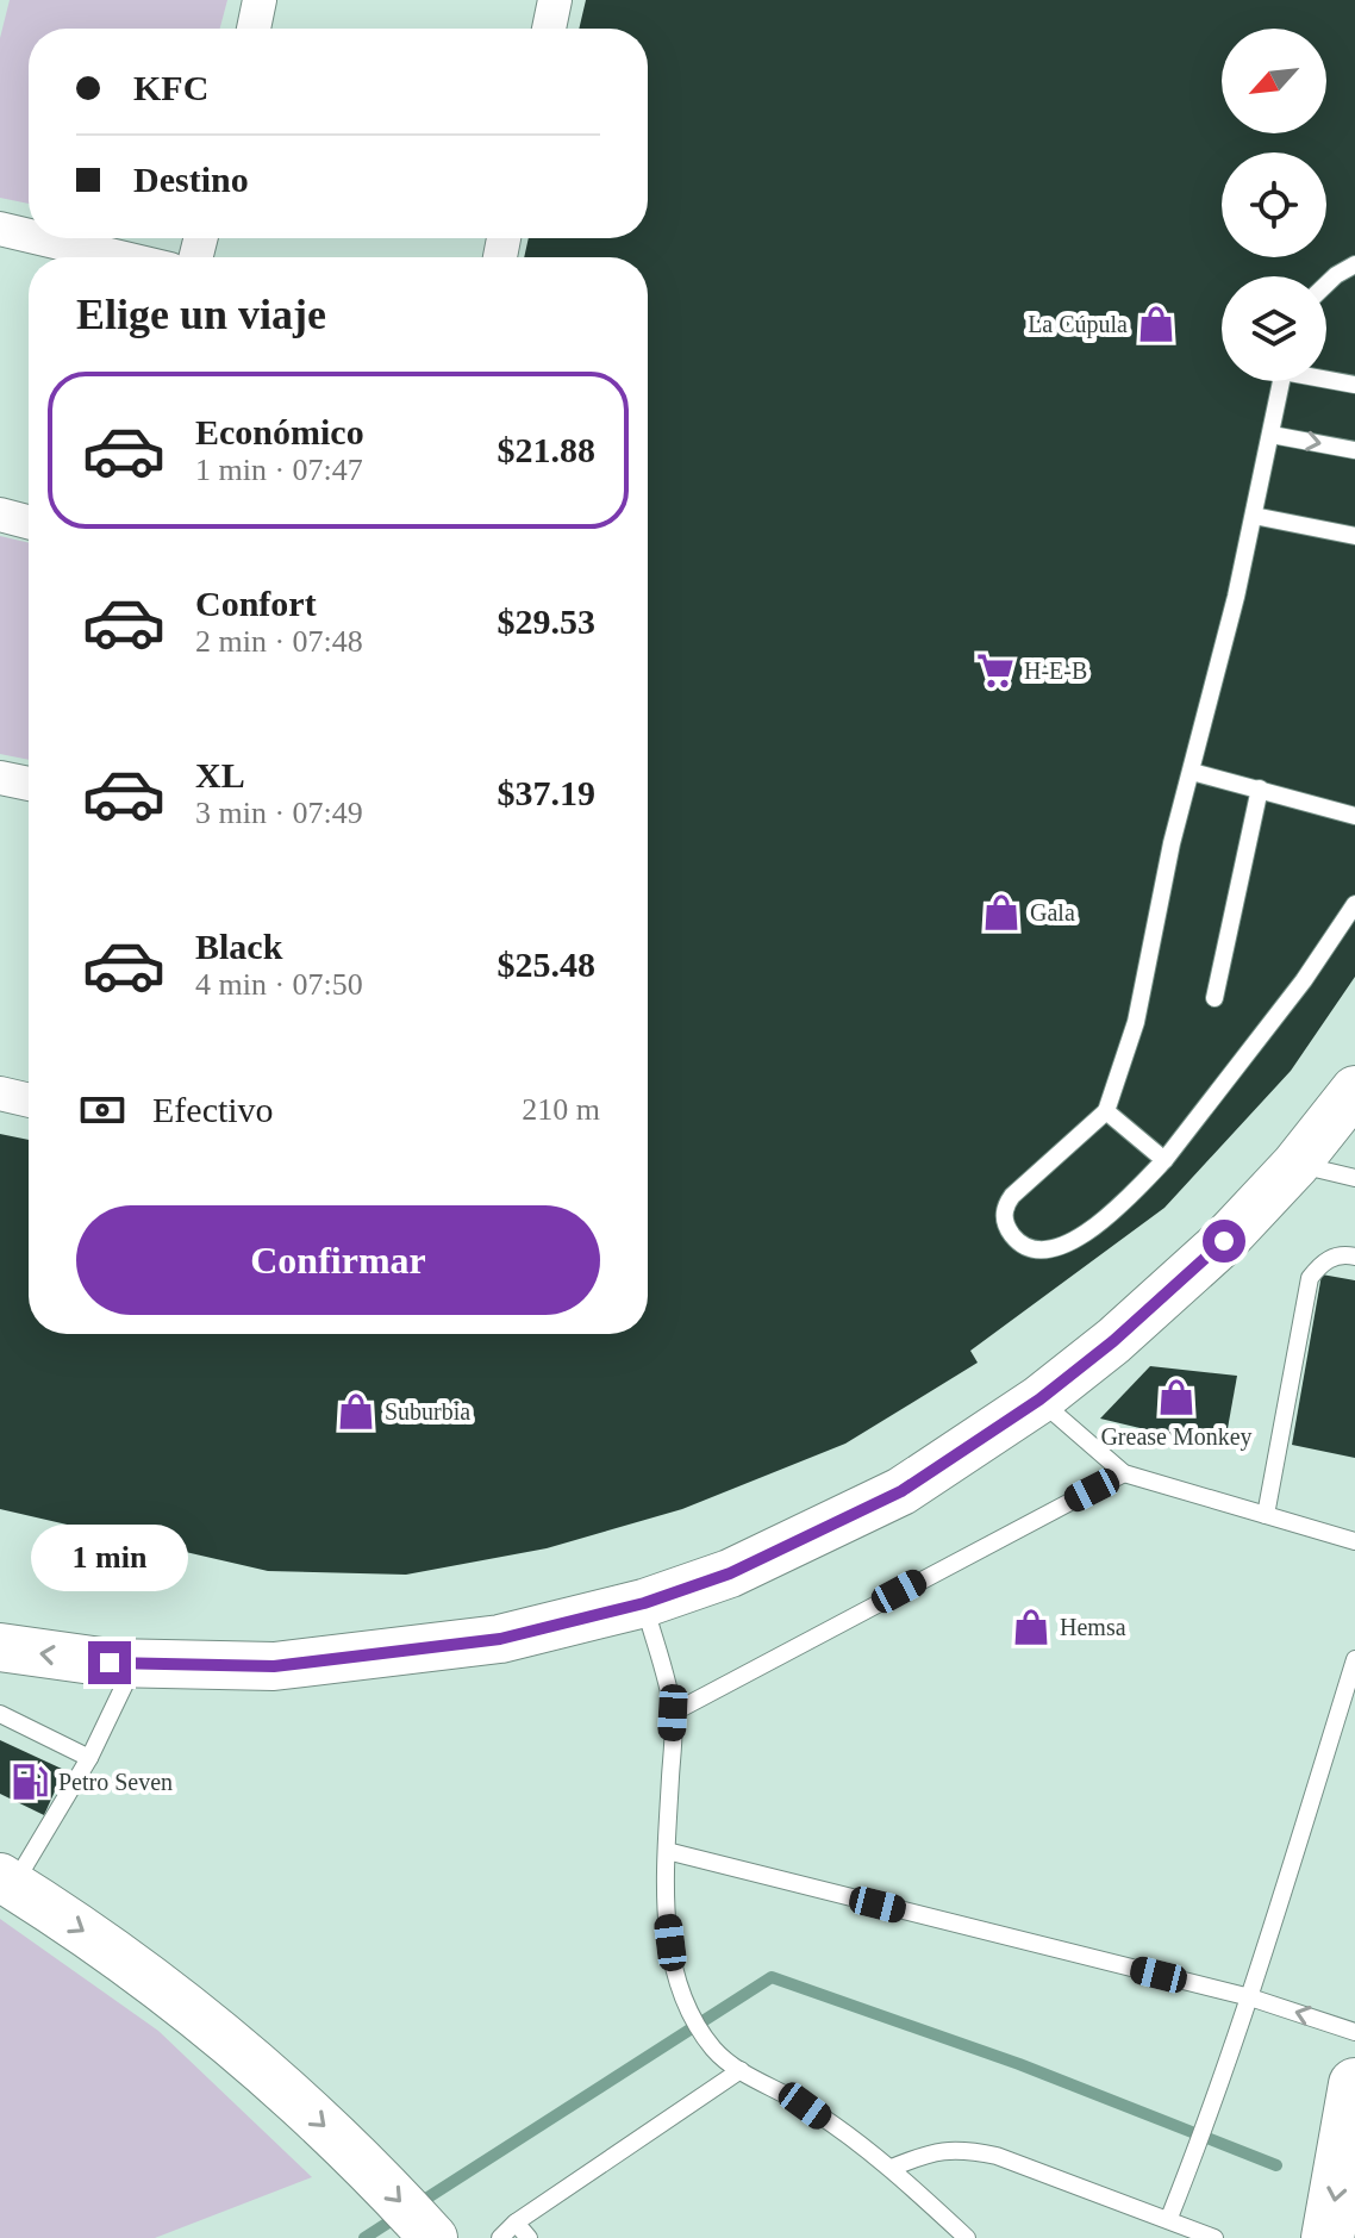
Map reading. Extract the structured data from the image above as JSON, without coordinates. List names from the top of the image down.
{
  "places": {
    "shop": [
      "La Cúpula",
      "Gala",
      "Grease Monkey",
      "Suburbia",
      "Hemsa"
    ],
    "supermarket": ["H-E-B"],
    "fuel station": ["Petro Seven"]
  },
  "north": "bottom left",
  "page": {
    "banner": ["KFC", "Destino"],
    "heading": "Elige un viaje",
    "list": [
      {
        "name": "Económico",
        "note": "1 min · 07:47",
        "value": "$21.88"
      },
      {
        "name": "Confort",
        "note": "2 min · 07:48",
        "value": "$29.53"
      },
      {
        "name": "XL",
        "note": "3 min · 07:49",
        "value": "$37.19"
      },
      {
        "name": "Black",
        "note": "4 min · 07:50",
        "value": "$25.48"
      }
    ],
    "pay": ["Efectivo", "210 m"],
    "buttons": "Confirmar",
    "bubble": "1 min"
  }
}
